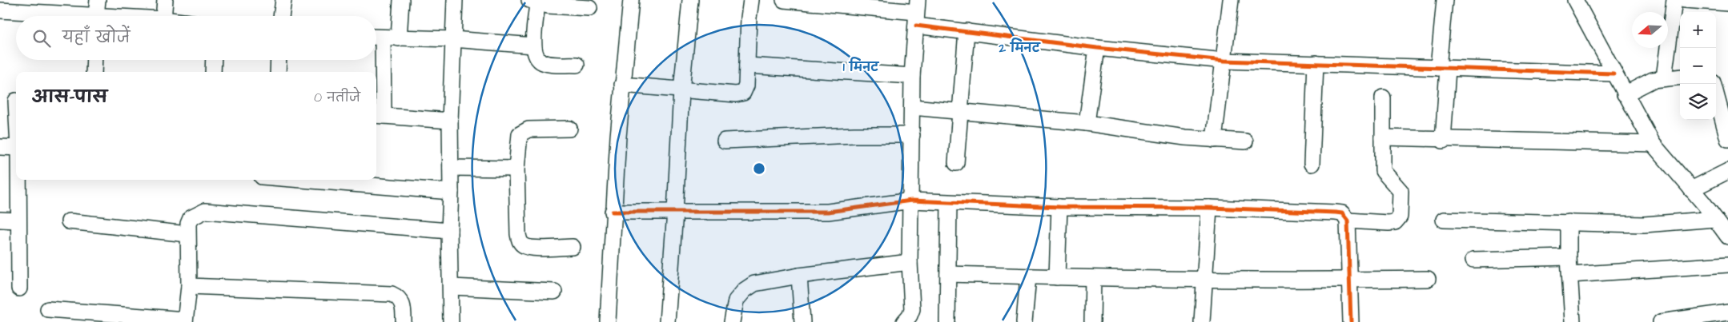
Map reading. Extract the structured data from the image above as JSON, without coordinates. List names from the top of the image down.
{
  "north": "left",
  "page": {
    "map_buttons": ["+", "−"],
    "search": "यहाँ खोजें",
    "heading": ["आस-पास", "0 नतीजे"]
  },
  "rings": ["2 मिनट", "1 मिनट"]
}
